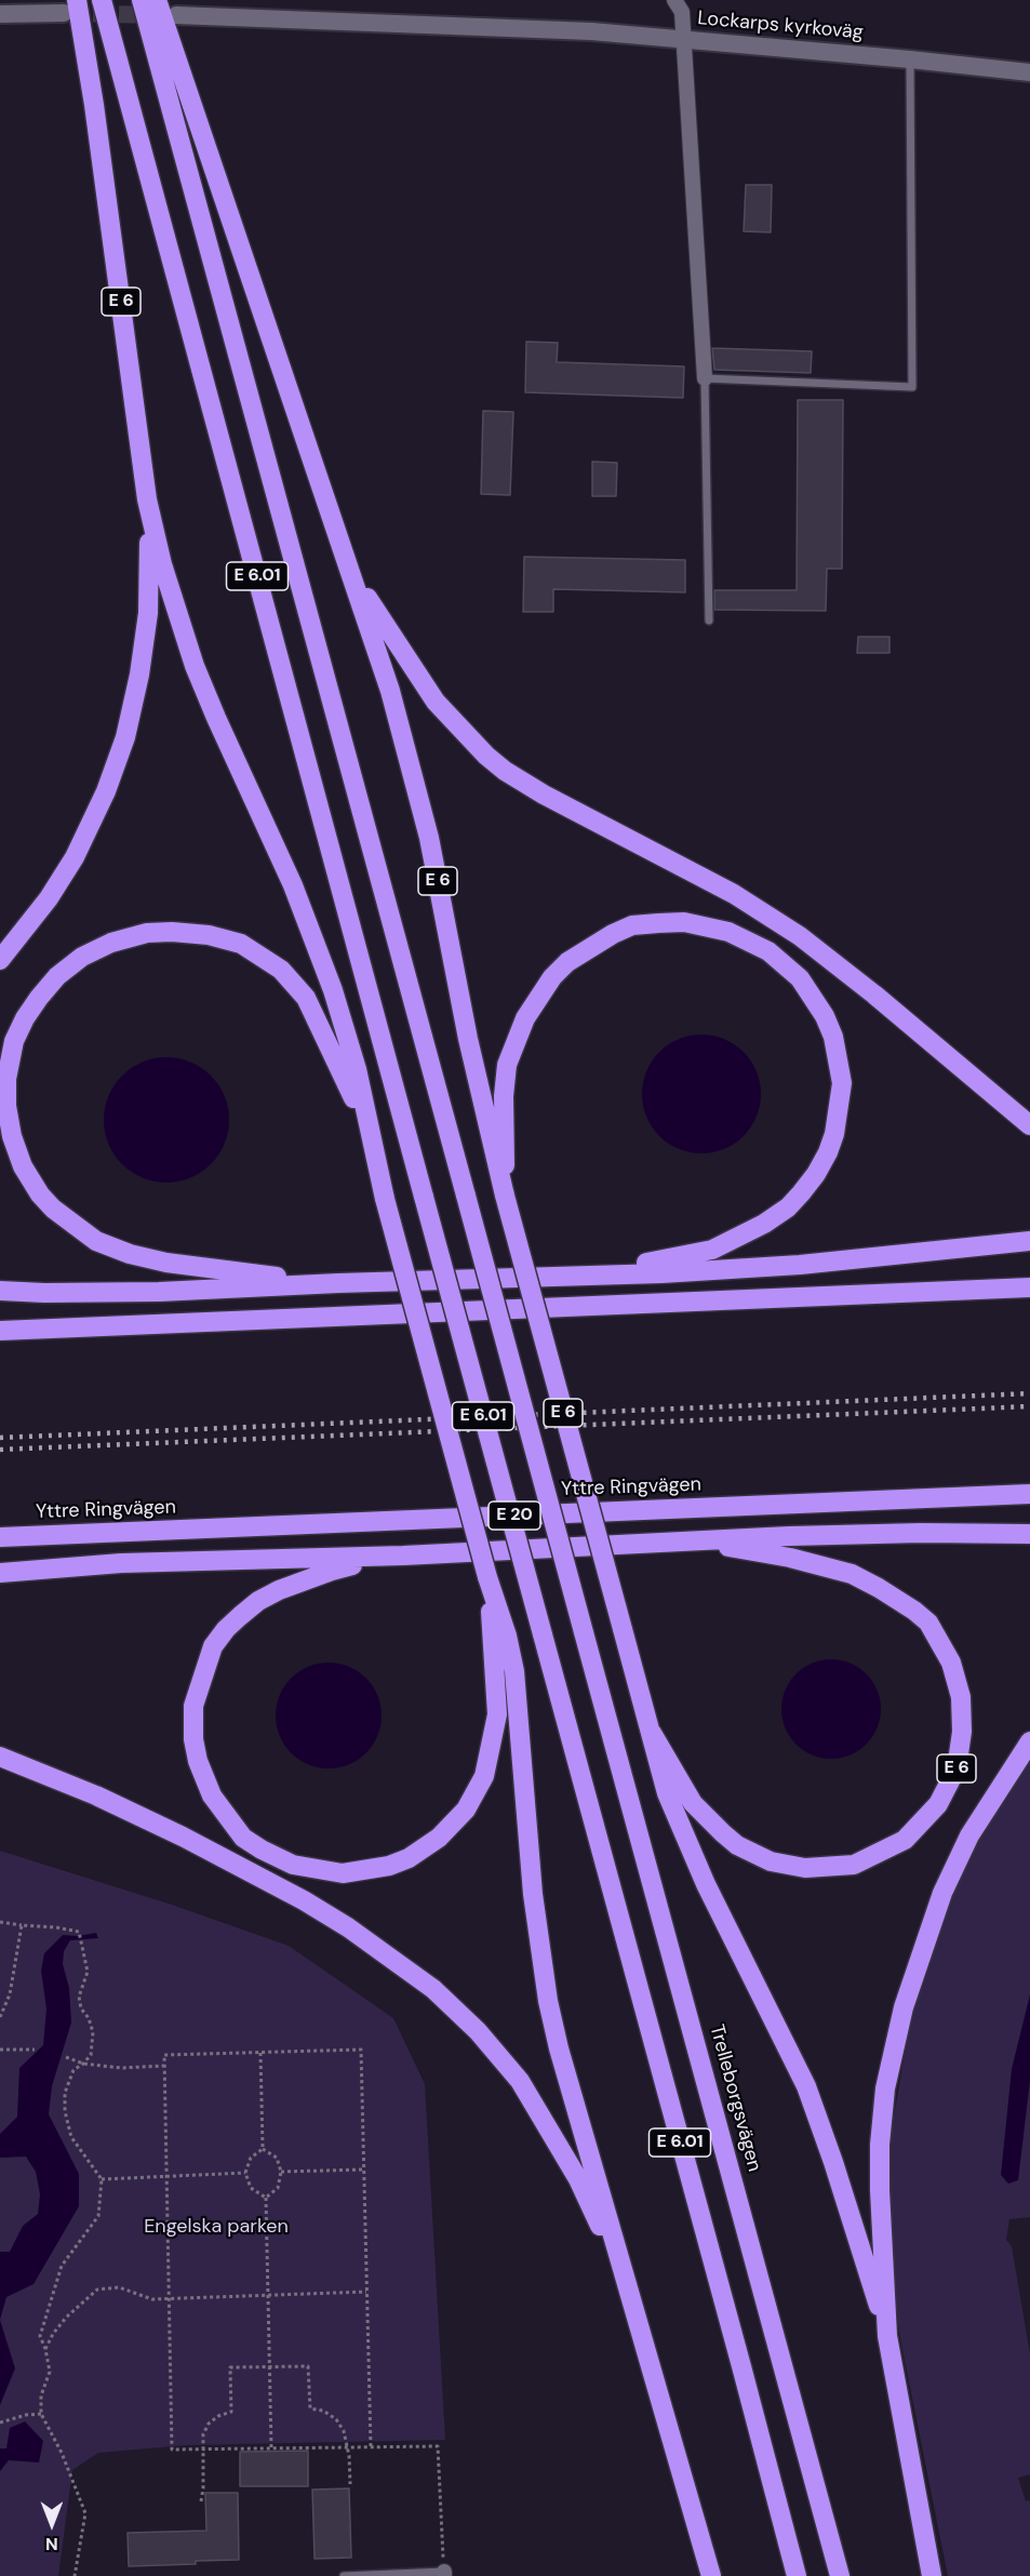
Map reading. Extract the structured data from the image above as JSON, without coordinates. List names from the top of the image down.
{
  "streets": {
    "highway": [
      "E 6",
      "E 6.01",
      "Yttre Ringvägen",
      "E 20",
      "Trelleborgsvägen"
    ],
    "street": ["Lockarps kyrkoväg"]
  },
  "parks": ["Engelska parken"],
  "north": "bottom"
}
